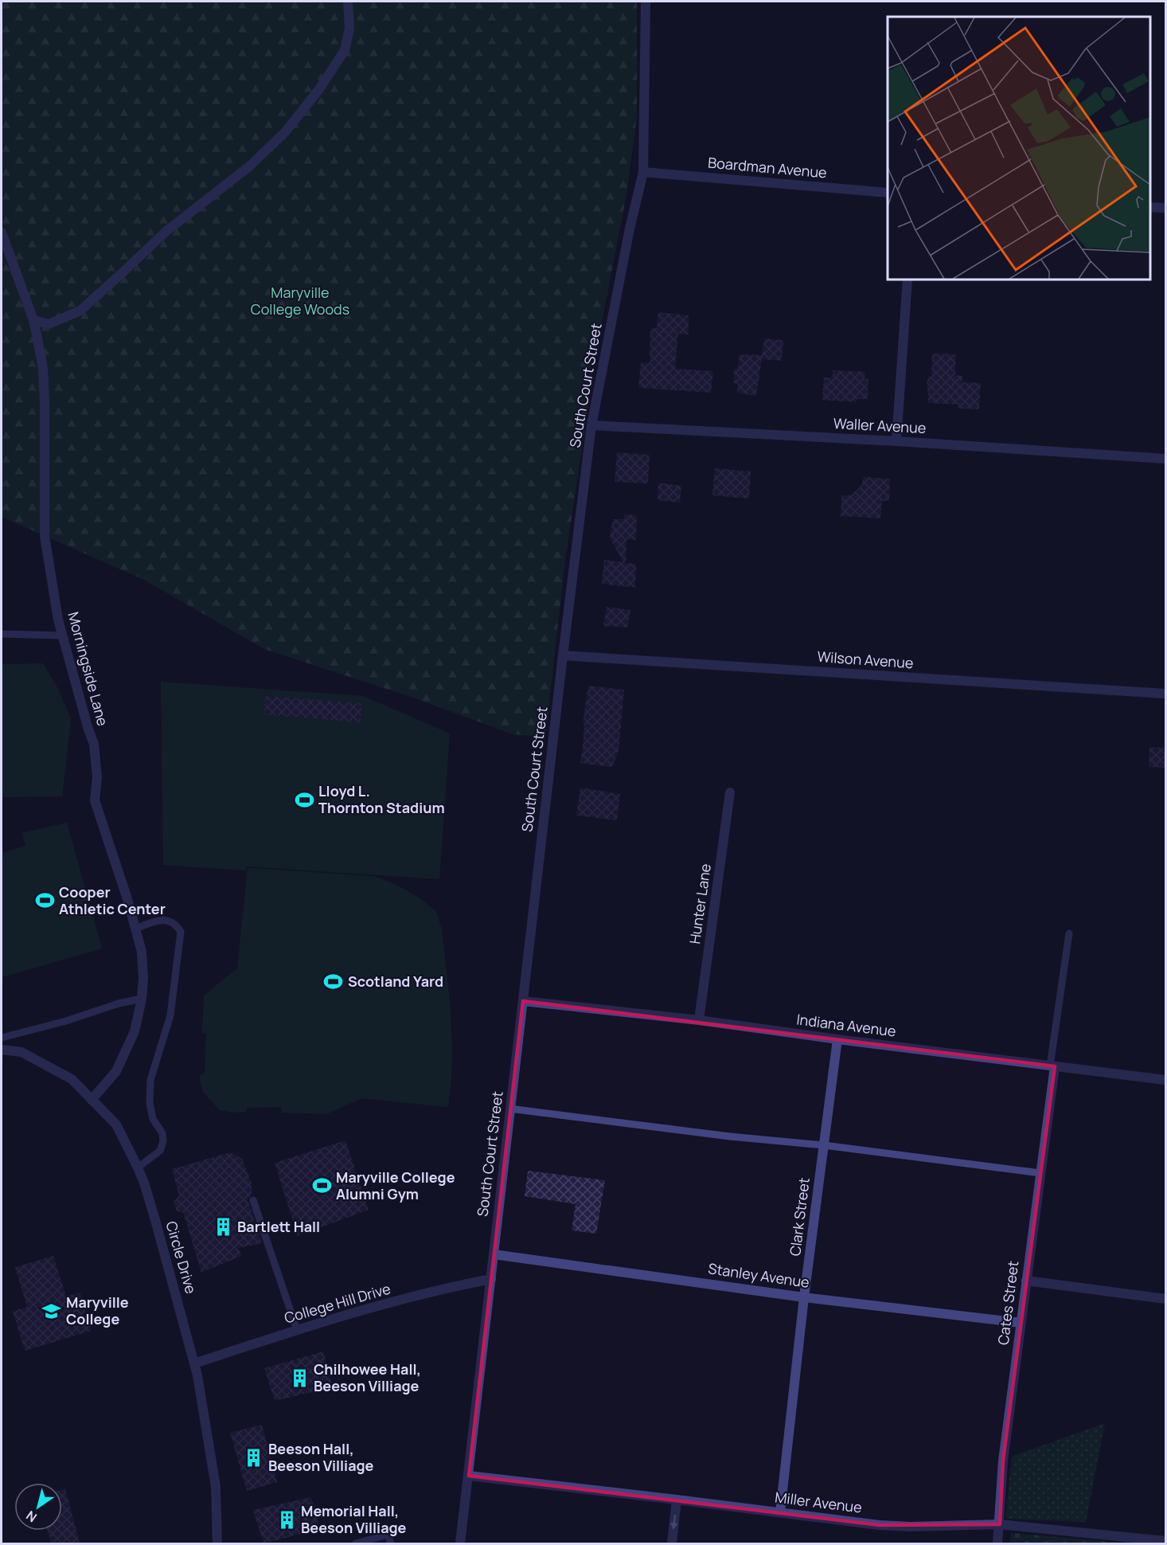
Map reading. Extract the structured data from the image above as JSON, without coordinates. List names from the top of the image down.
{
  "streets": {
    "street": [
      "Boardman Avenue",
      "South Court Street",
      "Waller Avenue",
      "Wilson Avenue",
      "Morningside Lane",
      "Hunter Lane",
      "Indiana Avenue",
      "Clark Street",
      "Circle Drive",
      "Stanley Avenue",
      "Cates Street",
      "College Hill Drive",
      "Miller Avenue"
    ]
  },
  "crossings": [
    ["Boardman Avenue", "South Court Street"],
    ["South Court Street", "Waller Avenue"],
    ["South Court Street", "Wilson Avenue"],
    ["South Court Street", "Indiana Avenue"],
    ["South Court Street", "Stanley Avenue"],
    ["South Court Street", "College Hill Drive"],
    ["South Court Street", "Miller Avenue"],
    ["Morningside Lane", "Circle Drive"],
    ["Hunter Lane", "Indiana Avenue"],
    ["Indiana Avenue", "Clark Street"],
    ["Indiana Avenue", "Cates Street"],
    ["Clark Street", "Stanley Avenue"],
    ["Clark Street", "Miller Avenue"],
    ["Circle Drive", "College Hill Drive"],
    ["Stanley Avenue", "Cates Street"],
    ["Cates Street", "Miller Avenue"]
  ],
  "parks": ["Maryville College Woods"],
  "places": {
    "sports": [
      "Lloyd L. Thornton Stadium",
      "Cooper Athletic Center",
      "Scotland Yard",
      "Maryville College Alumni Gym"
    ],
    "building": [
      "Bartlett Hall",
      "Chilhowee Hall, Beeson Villiage",
      "Beeson Hall, Beeson Villiage",
      "Memorial Hall, Beeson Villiage"
    ],
    "school or university": ["Maryville College"]
  },
  "north": "bottom left"
}
